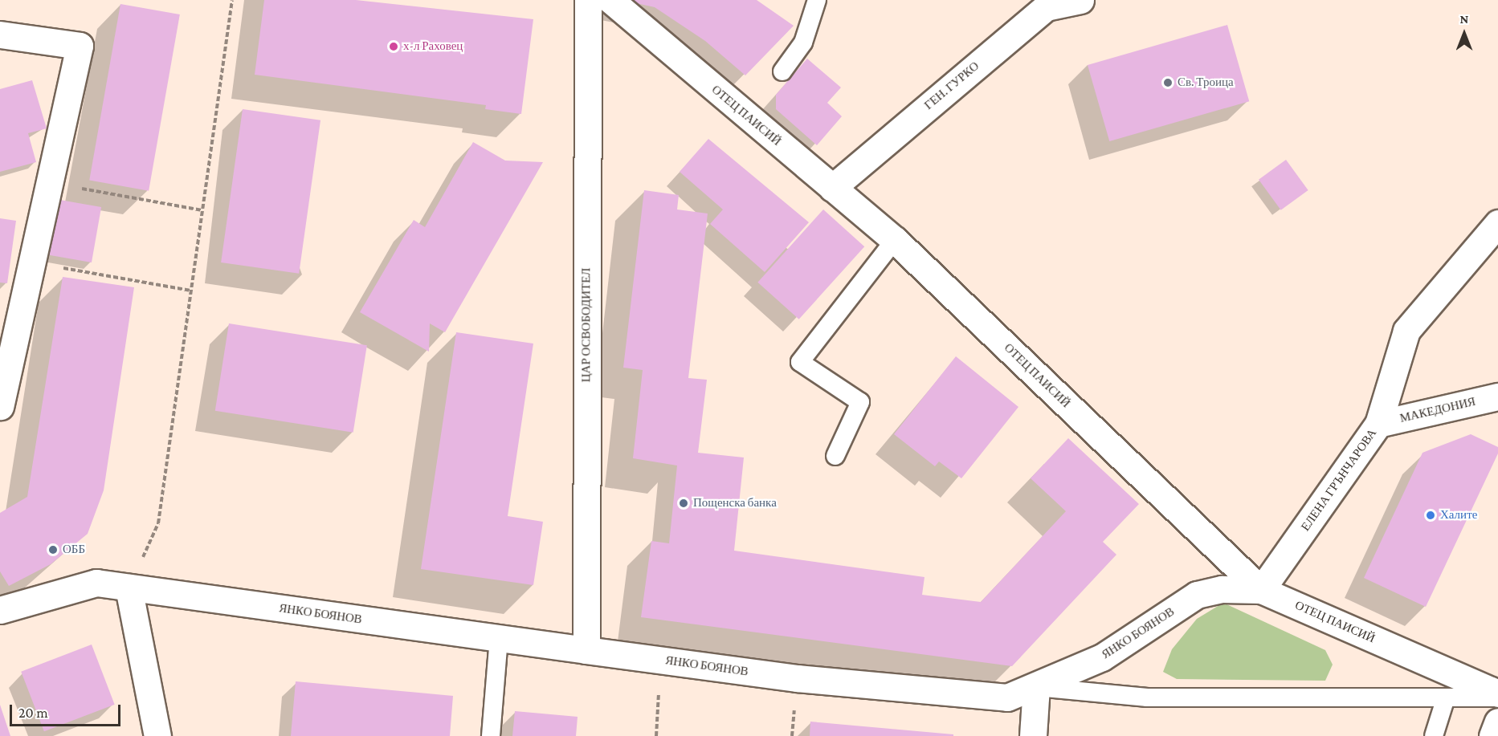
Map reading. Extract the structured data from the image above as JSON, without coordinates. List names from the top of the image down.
{
  "streets": {
    "street": [
      "ГЕН. ГУРКО",
      "ОТЕЦ ПАИСИЙ",
      "ЦАР ОСВОБОДИТЕЛ",
      "МАКЕДОНИЯ",
      "ЕЛЕНА ГРЪНЧАРОВА",
      "ЯНКО БОЯНОВ"
    ]
  },
  "crossings": [
    ["ГЕН. ГУРКО", "ОТЕЦ ПАИСИЙ"],
    ["ОТЕЦ ПАИСИЙ", "ЕЛЕНА ГРЪНЧАРОВА"],
    ["ОТЕЦ ПАИСИЙ", "ЯНКО БОЯНОВ"],
    ["ЦАР ОСВОБОДИТЕЛ", "ЯНКО БОЯНОВ"],
    ["МАКЕДОНИЯ", "ЕЛЕНА ГРЪНЧАРОВА"],
    ["ЕЛЕНА ГРЪНЧАРОВА", "ЯНКО БОЯНОВ"]
  ],
  "places": [
    "х-л Раховец",
    "Св. Троица",
    "Пощенска банка",
    "Халите",
    "ОББ"
  ],
  "scale_bar": "20 m",
  "north": "top"
}
